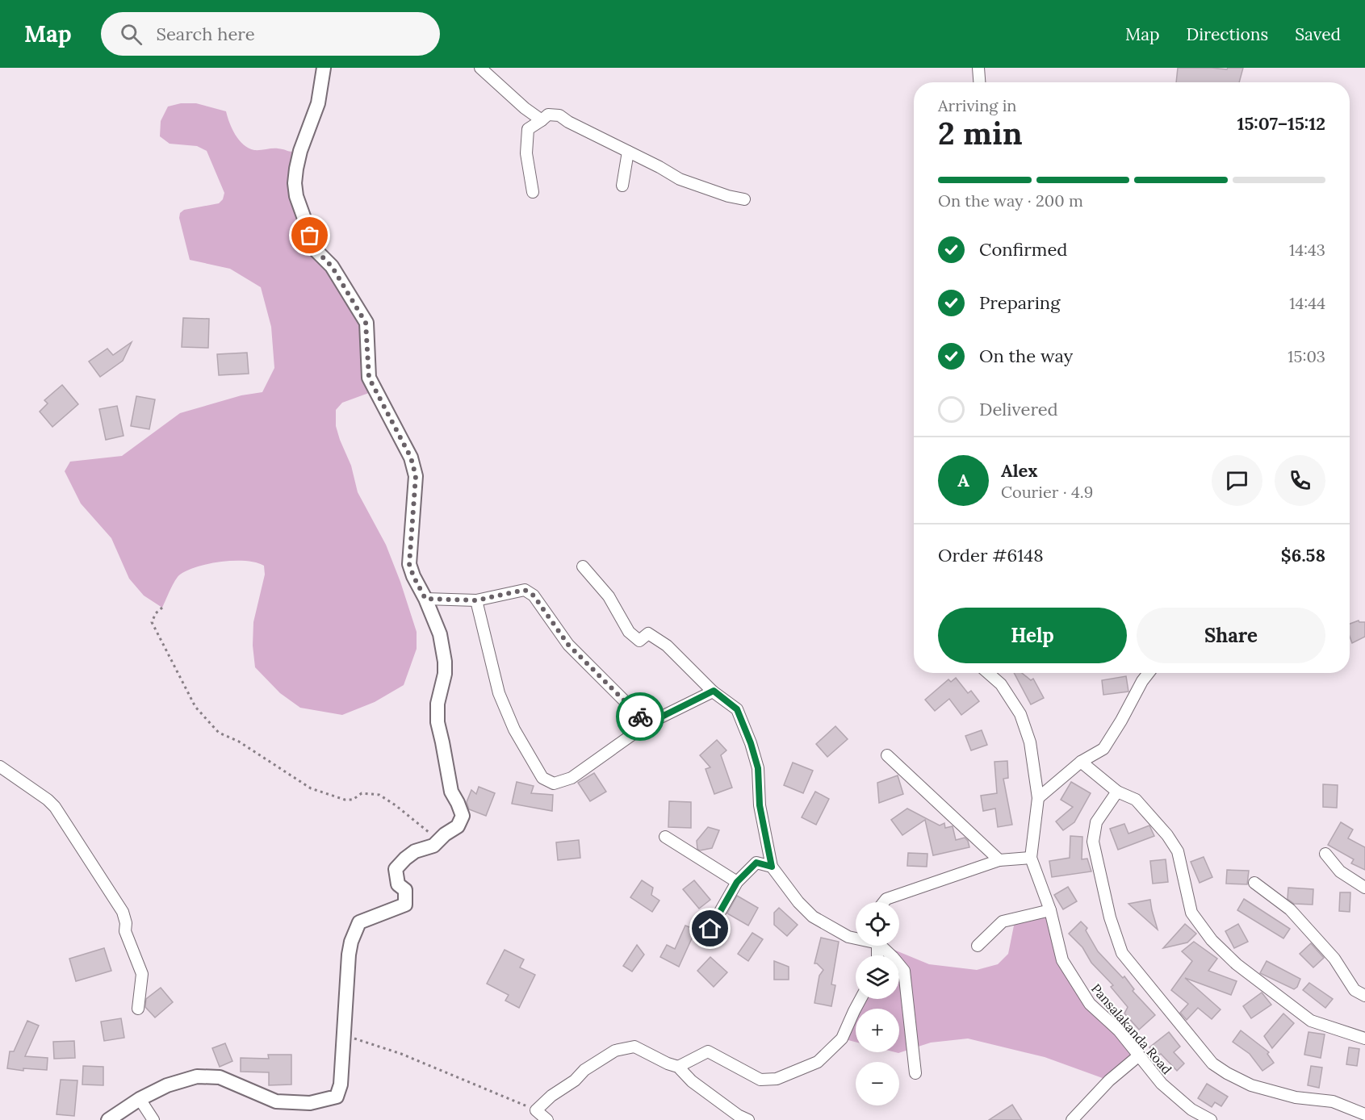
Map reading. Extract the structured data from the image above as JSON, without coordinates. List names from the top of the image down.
{
  "streets": {
    "street": ["Pansalakanda Road"]
  },
  "page": {
    "header": "Map",
    "search": "Search here",
    "nav": ["Map", "Directions", "Saved"],
    "heading": ["2 min", "Arriving in", "15:07–15:12"],
    "panel": [
      "Alex",
      "Courier · 4.9",
      "Order #6148",
      "$6.58"
    ],
    "bar": "On the way · 200 m",
    "list": [
      ["Confirmed", "14:43"],
      ["Preparing", "14:44"],
      ["On the way", "15:03"],
      "Delivered"
    ],
    "round": "A",
    "buttons": ["Help", "Share"],
    "map_buttons": ["+", "−"]
  }
}
